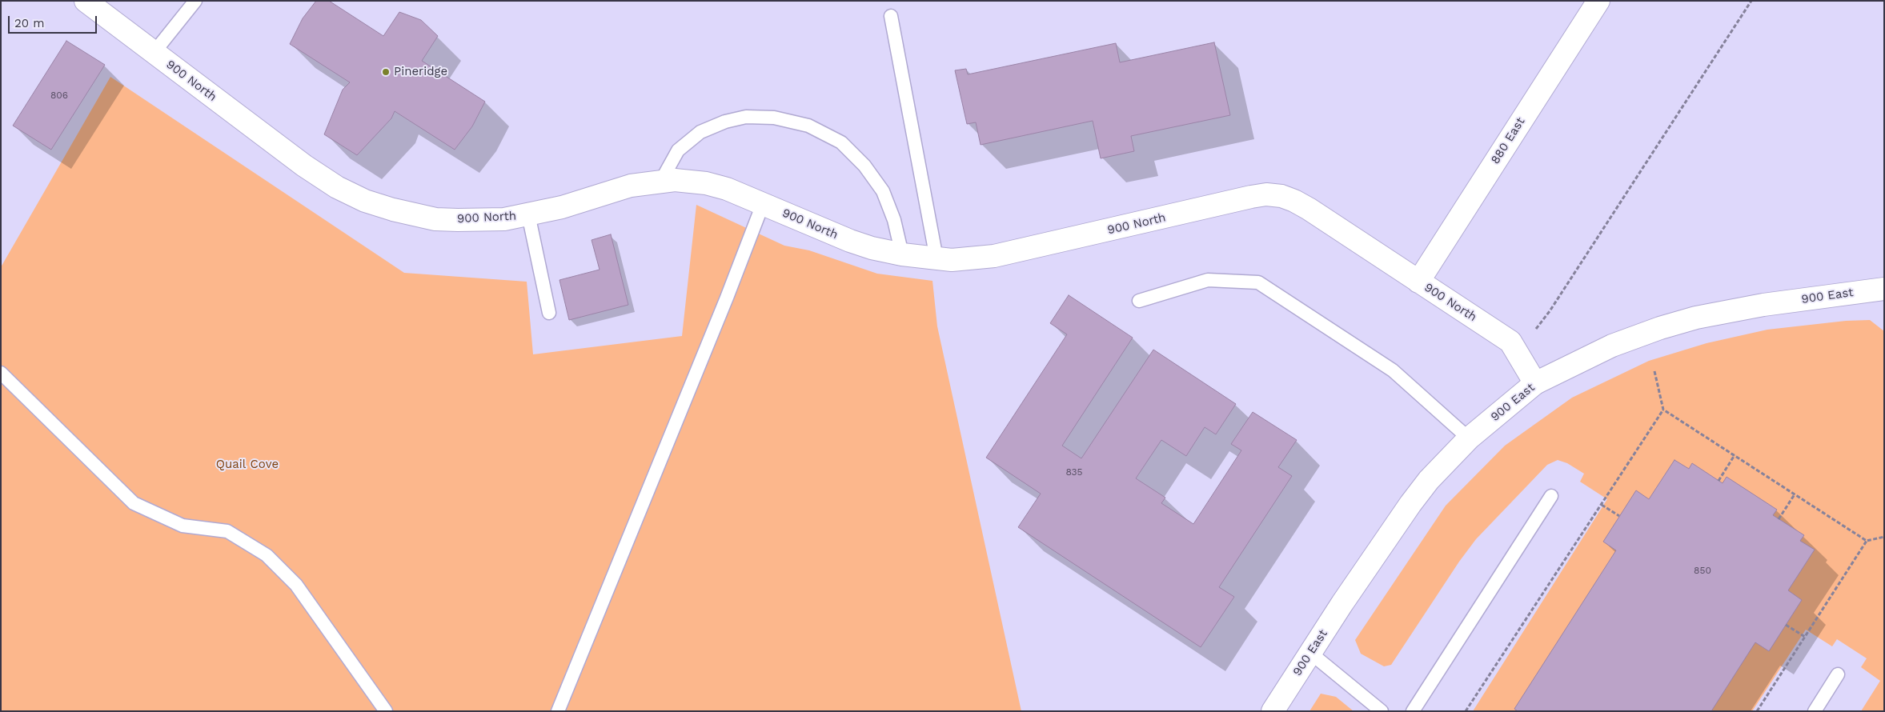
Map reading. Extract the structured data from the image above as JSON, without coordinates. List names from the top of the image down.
{
  "streets": {
    "street": ["900 North", "880 East", "900 East"]
  },
  "crossings": [
    ["900 North", "880 East"],
    ["900 North", "900 East"]
  ],
  "parks": ["Quail Cove"],
  "places": ["Pineridge"],
  "house_numbers": ["806", "835", "850"],
  "scale_bar": "20 m"
}
